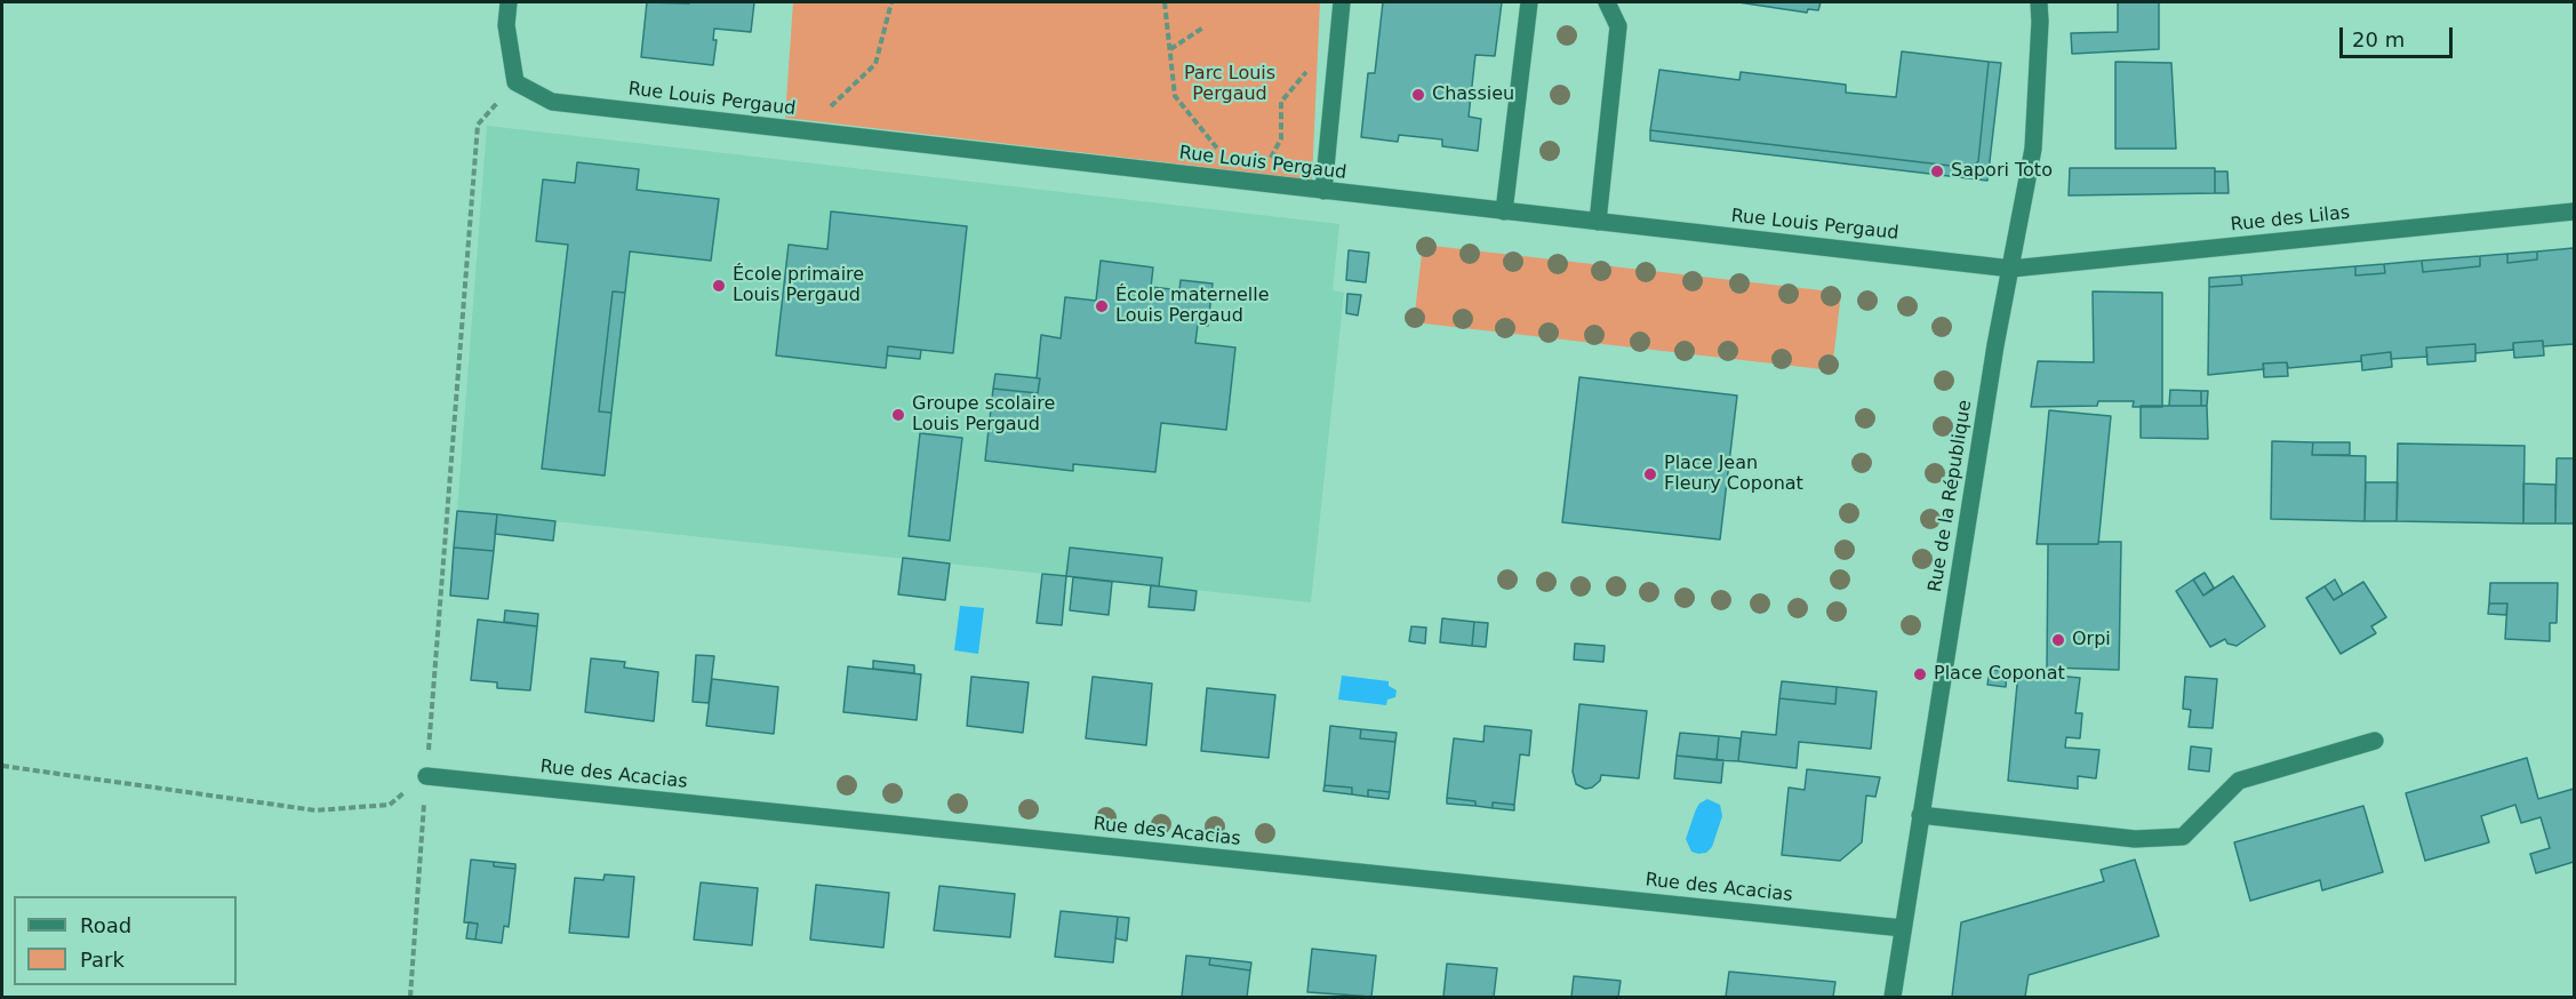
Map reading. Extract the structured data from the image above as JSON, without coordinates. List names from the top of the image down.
{
  "streets": {
    "street": [
      "Rue Louis Pergaud",
      "Rue des Lilas",
      "Rue de la République",
      "Rue des Acacias"
    ]
  },
  "crossings": [
    ["Rue Louis Pergaud", "Rue des Lilas"],
    ["Rue Louis Pergaud", "Rue de la République"],
    ["Rue des Lilas", "Rue de la République"],
    ["Rue de la République", "Rue des Acacias"]
  ],
  "parks": ["Parc Louis Pergaud"],
  "places": [
    "Chassieu",
    "Sapori Toto",
    "École primaire Louis Pergaud",
    "École maternelle Louis Pergaud",
    "Groupe scolaire Louis Pergaud",
    "Place Jean Fleury Coponat",
    "Orpi",
    "Place Coponat"
  ],
  "legend": ["Road", "Park"],
  "scale_bar": "20 m"
}
